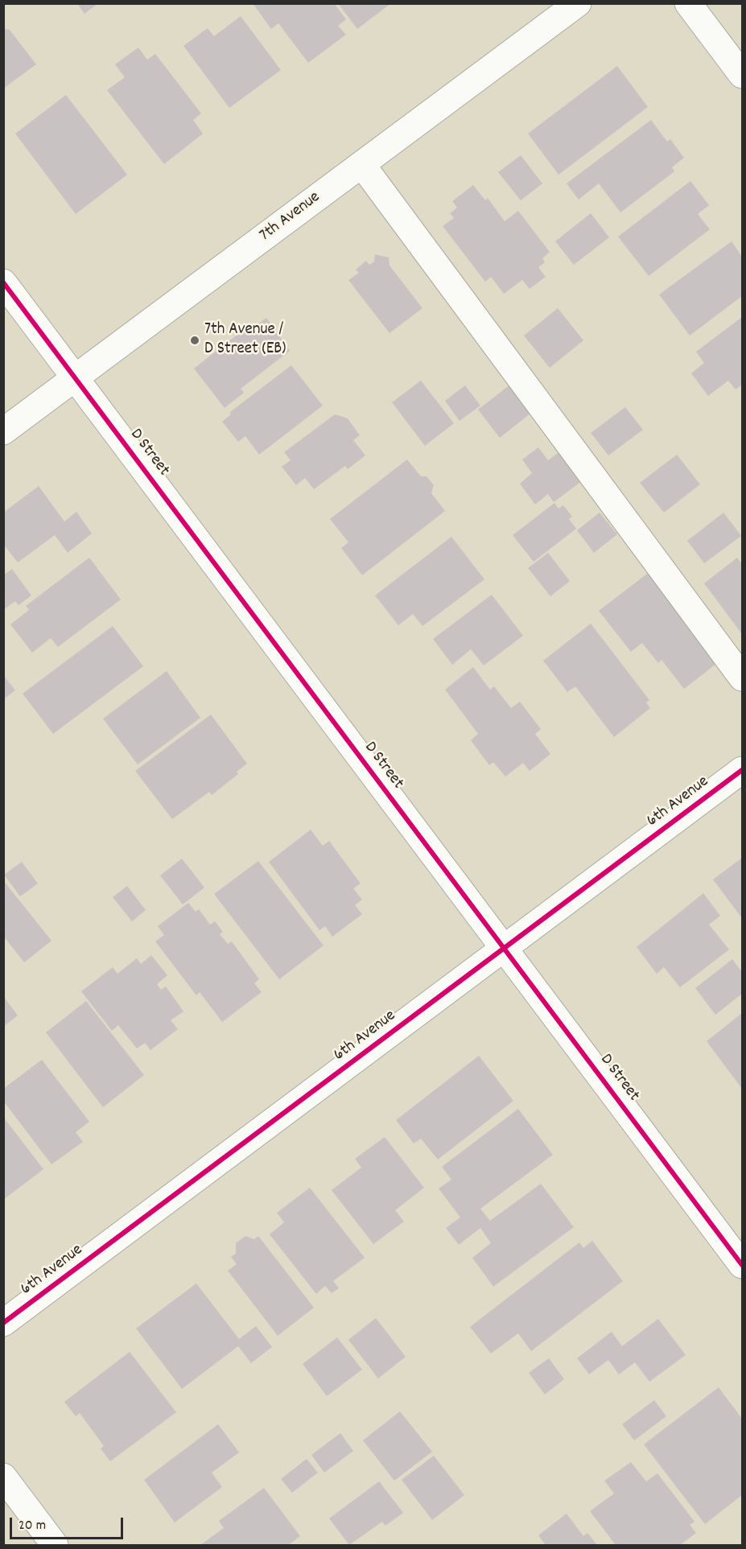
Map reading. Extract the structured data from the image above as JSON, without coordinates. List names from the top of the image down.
{
  "streets": {
    "street": ["7th Avenue", "D Street", "6th Avenue"]
  },
  "crossings": [
    ["7th Avenue", "D Street"],
    ["D Street", "6th Avenue"]
  ],
  "places": ["7th Avenue / D Street (EB)"],
  "scale_bar": "20 m"
}
